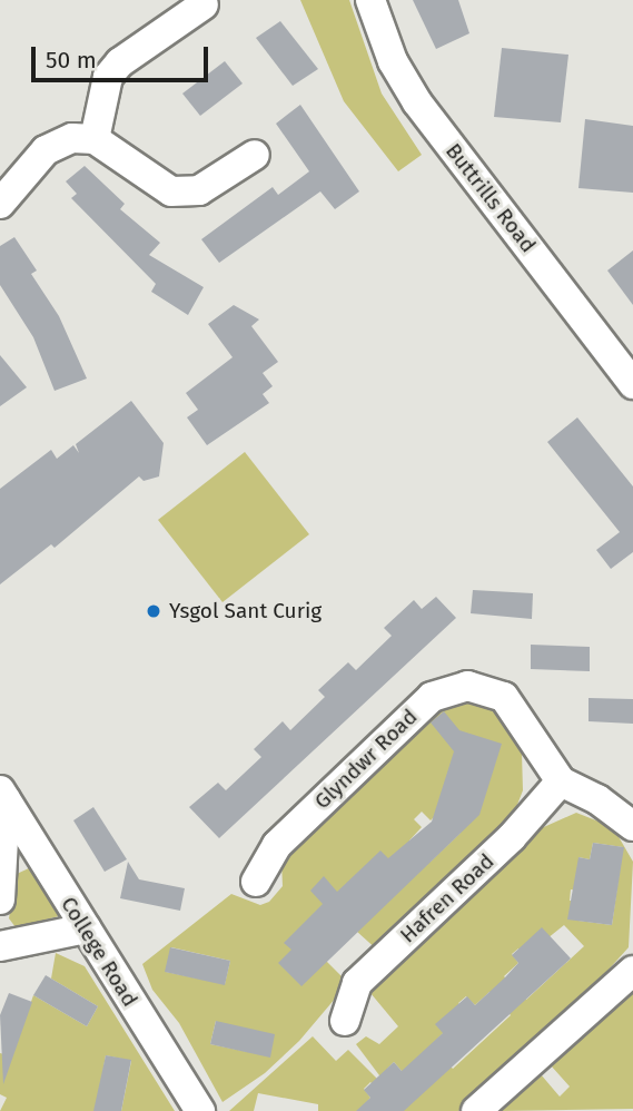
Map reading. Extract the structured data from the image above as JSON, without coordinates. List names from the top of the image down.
{
  "streets": {
    "street": [
      "Buttrills Road",
      "Glyndwr Road",
      "Hafren Road",
      "College Road"
    ]
  },
  "crossings": [
    ["Glyndwr Road", "Hafren Road"]
  ],
  "places": ["Ysgol Sant Curig"],
  "scale_bar": "50 m"
}
